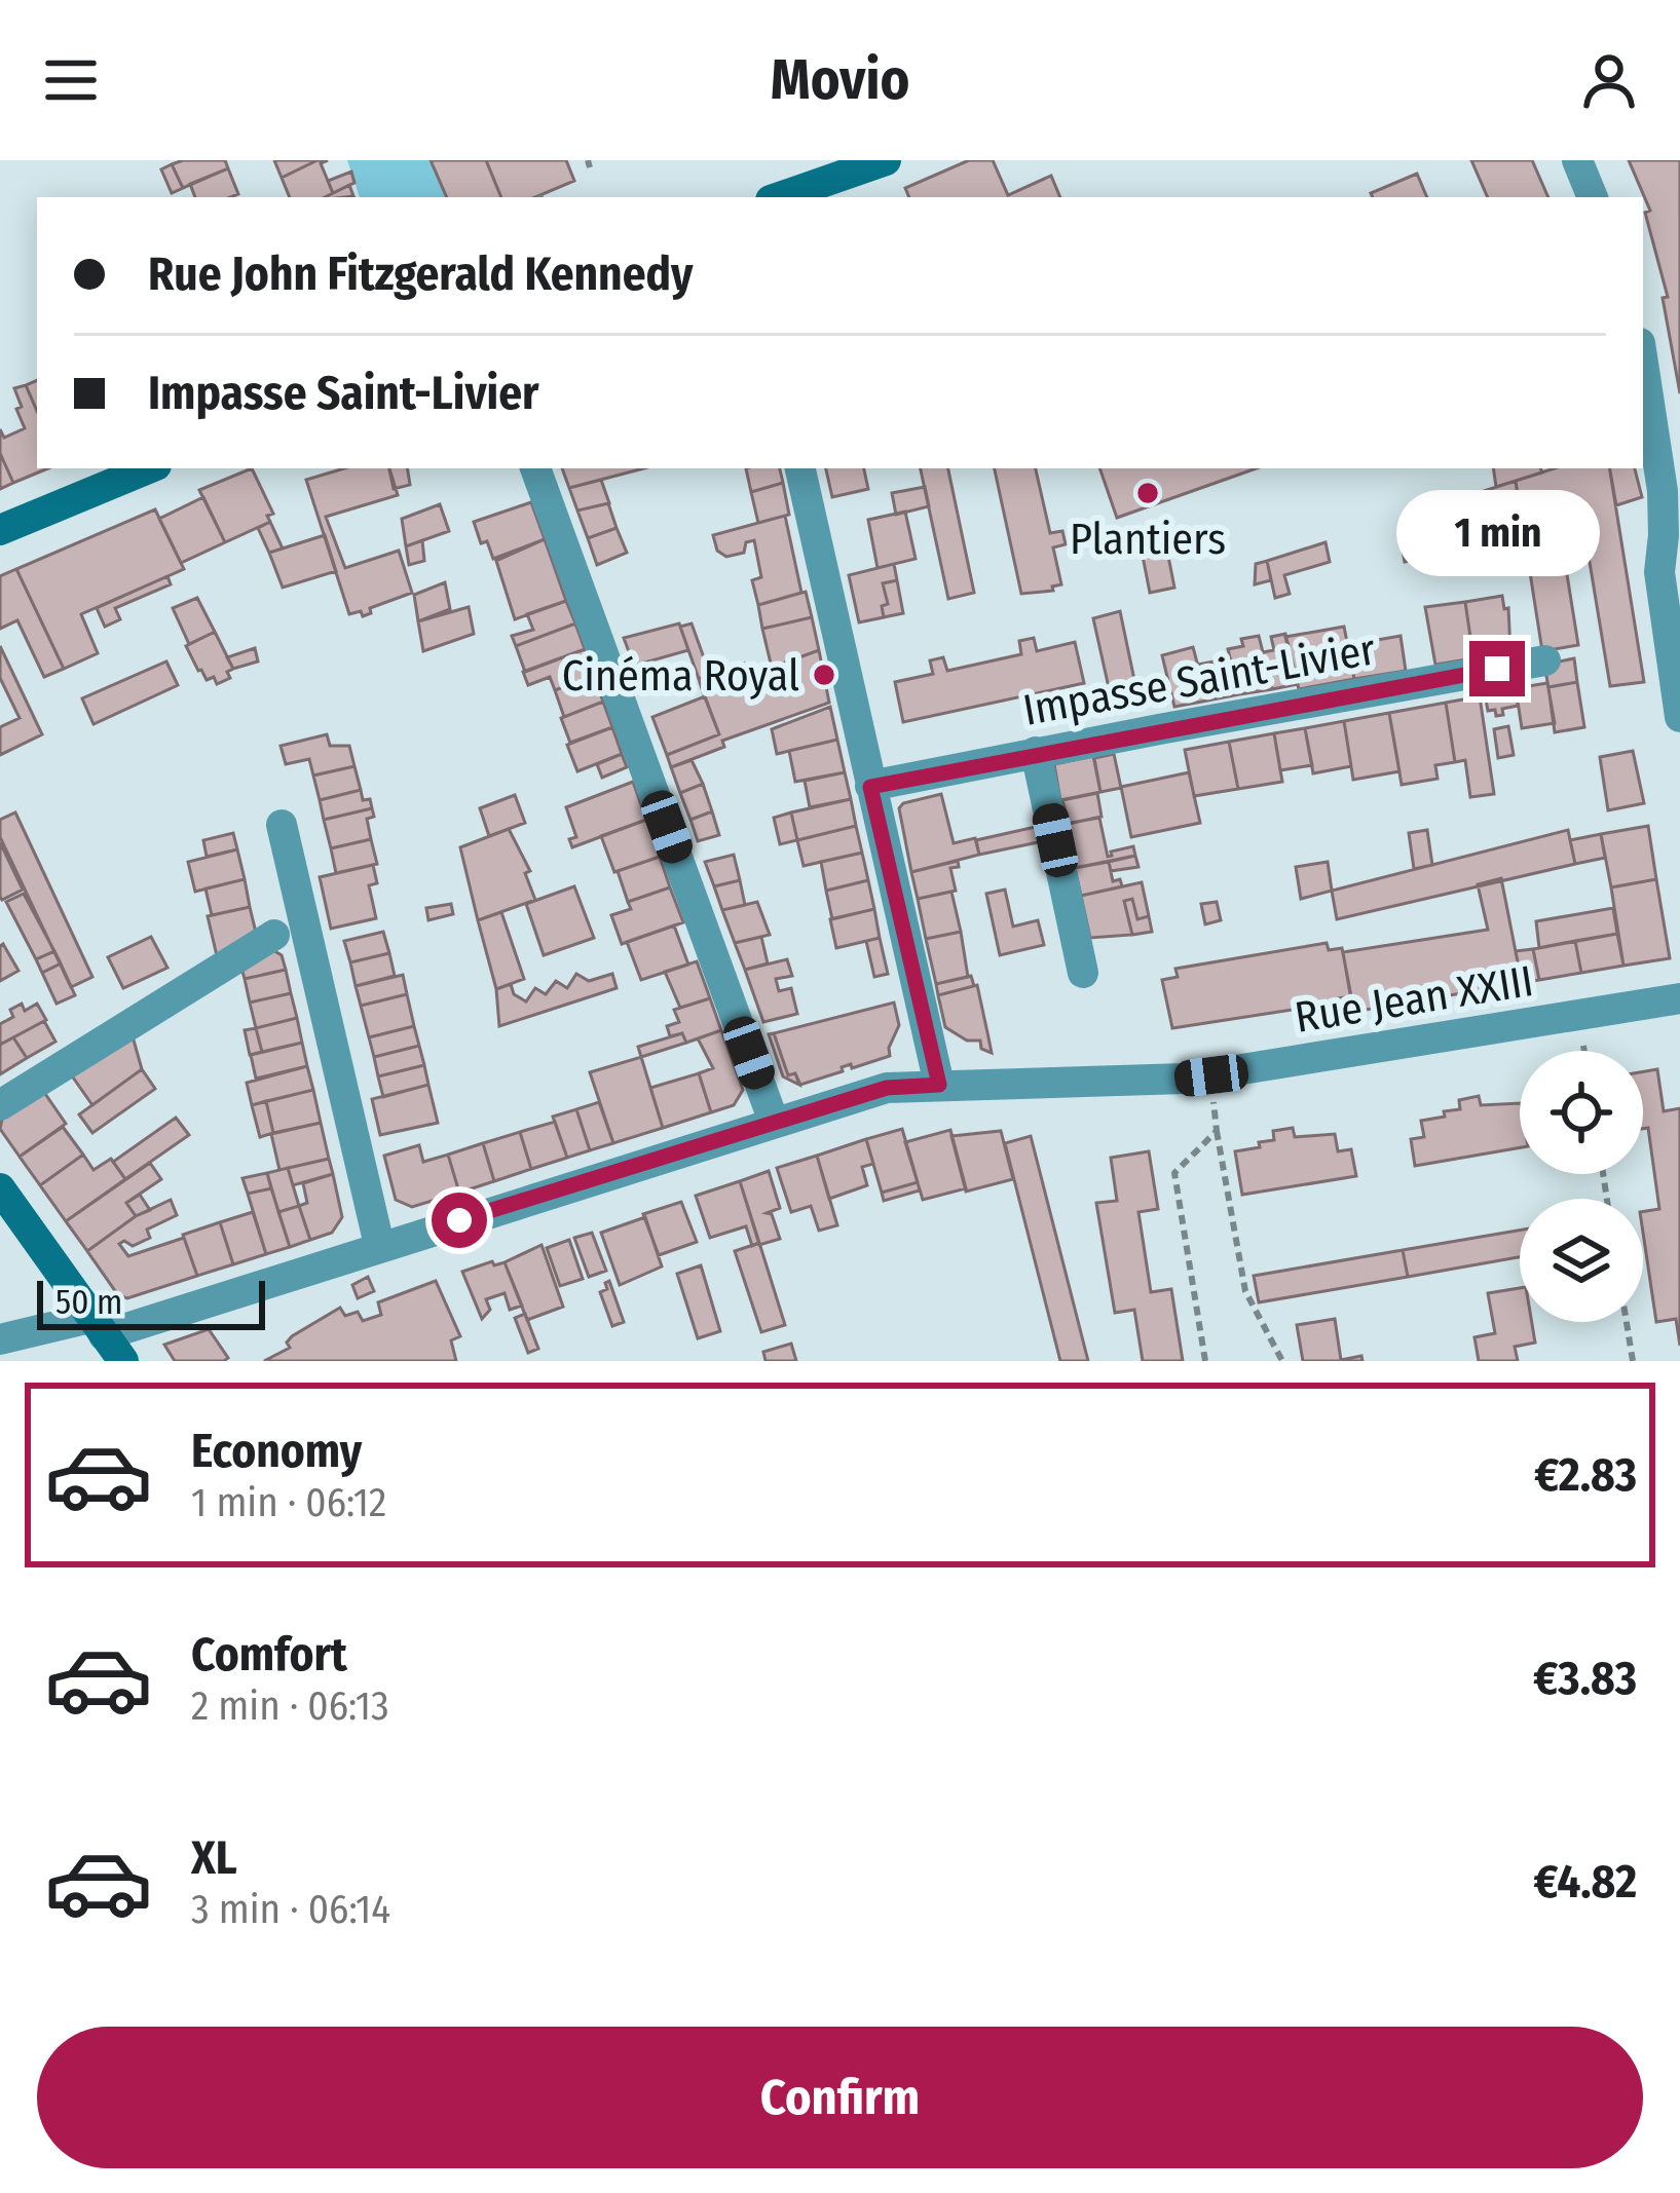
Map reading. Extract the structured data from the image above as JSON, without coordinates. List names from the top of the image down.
{
  "streets": {
    "street": ["Impasse Saint-Livier", "Rue Jean XXIII"]
  },
  "places": ["Plantiers", "Cinéma Royal"],
  "scale_bar": "50 m",
  "page": {
    "header": "Movio",
    "banner": ["Rue John Fitzgerald Kennedy", "Impasse Saint-Livier"],
    "bubble": "1 min",
    "scale": "50 m",
    "list": [
      {
        "name": "Economy",
        "note": "1 min · 06:12",
        "value": "€2.83"
      },
      {
        "name": "Comfort",
        "note": "2 min · 06:13",
        "value": "€3.83"
      },
      {
        "name": "XL",
        "note": "3 min · 06:14",
        "value": "€4.82"
      }
    ],
    "buttons": "Confirm"
  }
}
